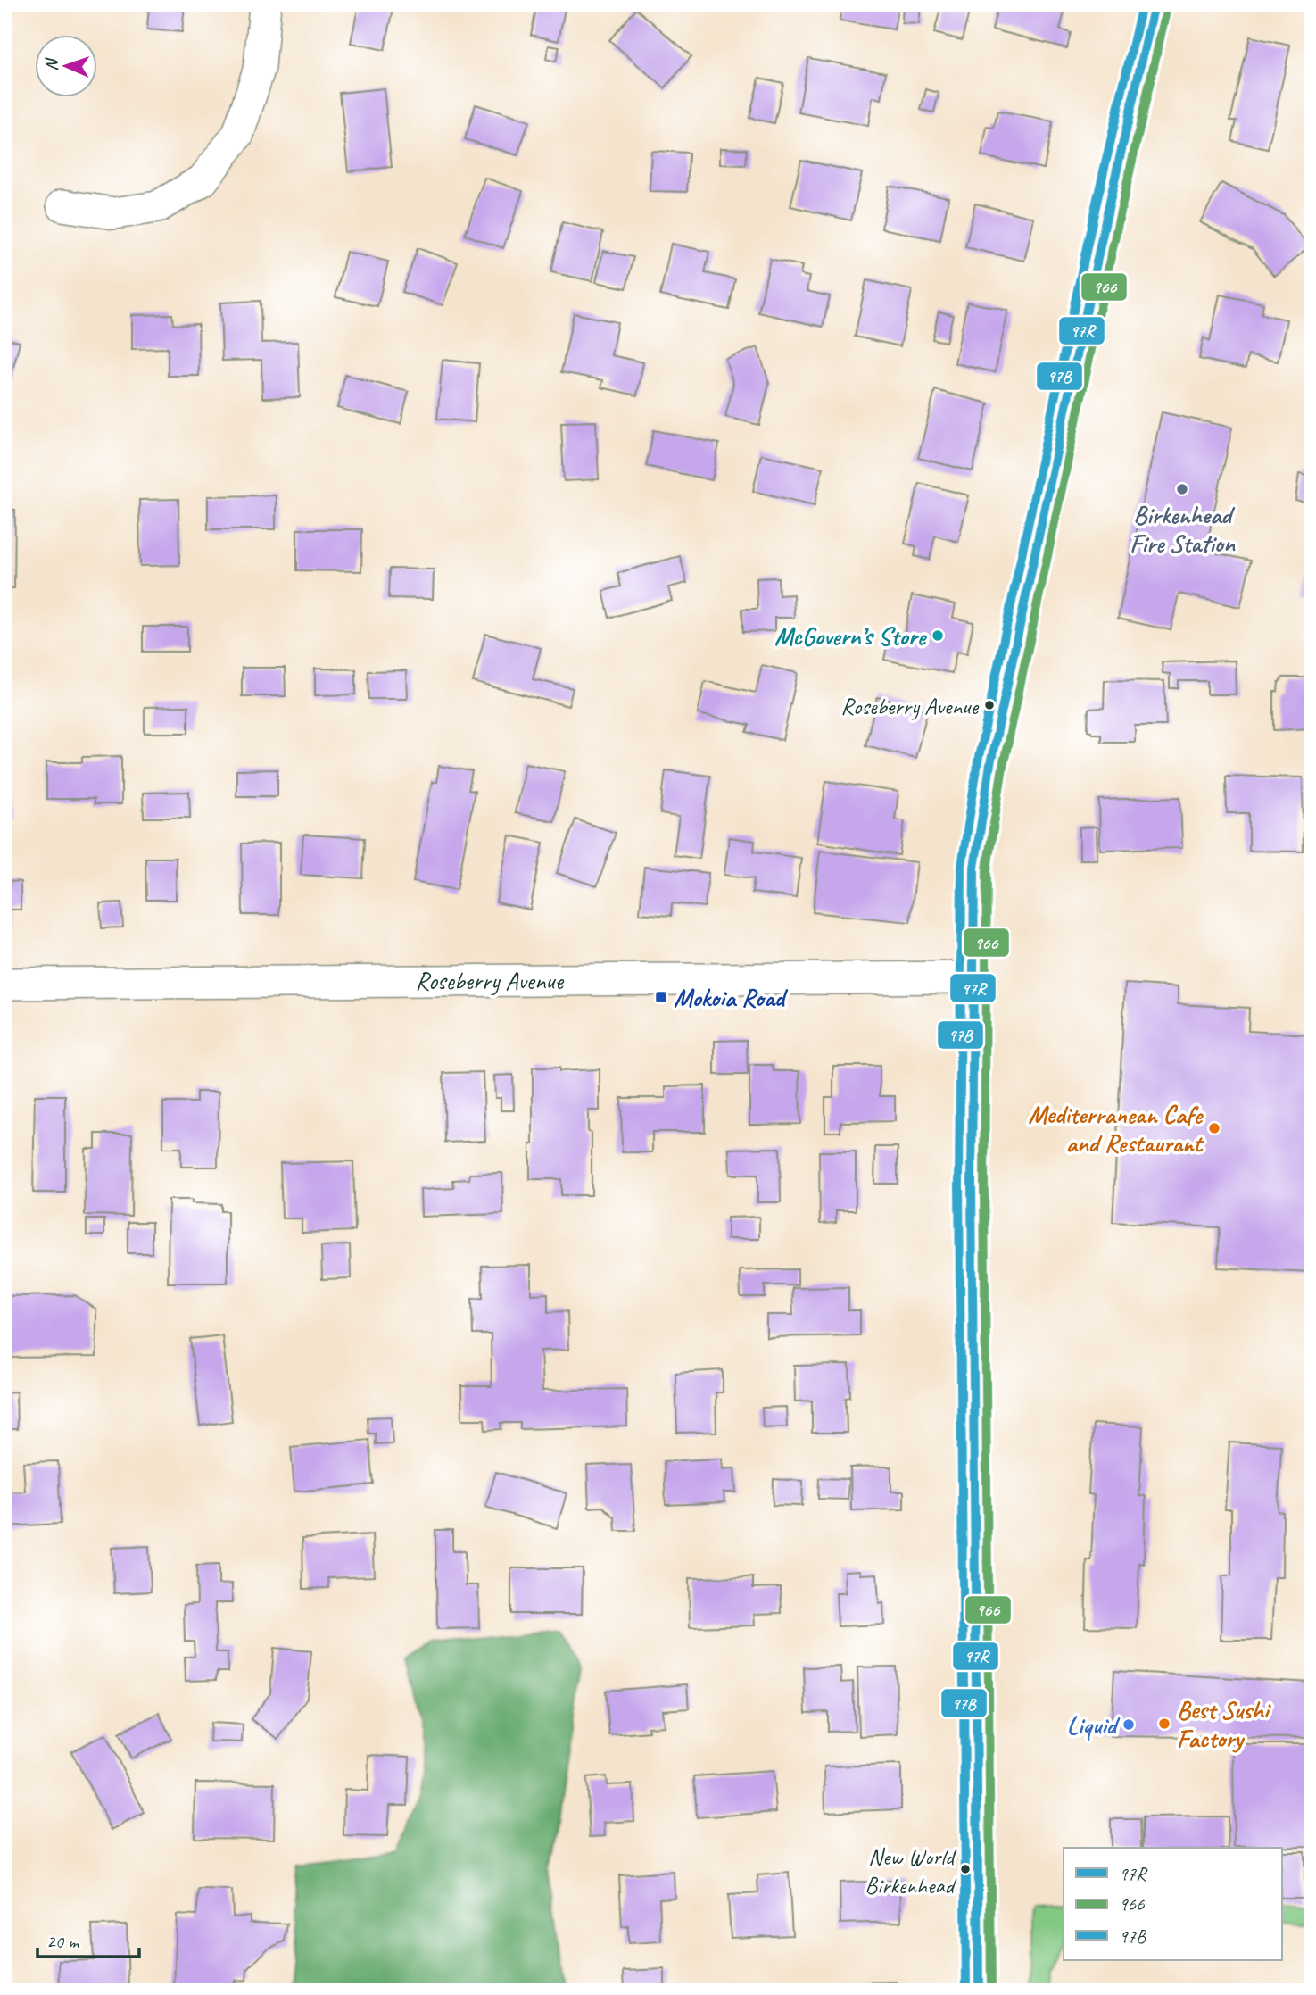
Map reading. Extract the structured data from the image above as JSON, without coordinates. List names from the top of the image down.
{
  "streets": {
    "street": ["Roseberry Avenue"]
  },
  "places": {
    "other": [
      "Birkenhead Fire Station",
      "McGovern’s Store",
      "Roseberry Avenue",
      "Mediterranean Cafe and Restaurant",
      "Best Sushi Factory",
      "Liquid",
      "New World Birkenhead"
    ],
    "transit": ["Mokoia Road"]
  },
  "lines": ["transit line 97R", "transit line 97B", "transit line 966"],
  "legend": ["97R", "966", "97B"],
  "scale_bar": "20 m",
  "north": "left"
}
